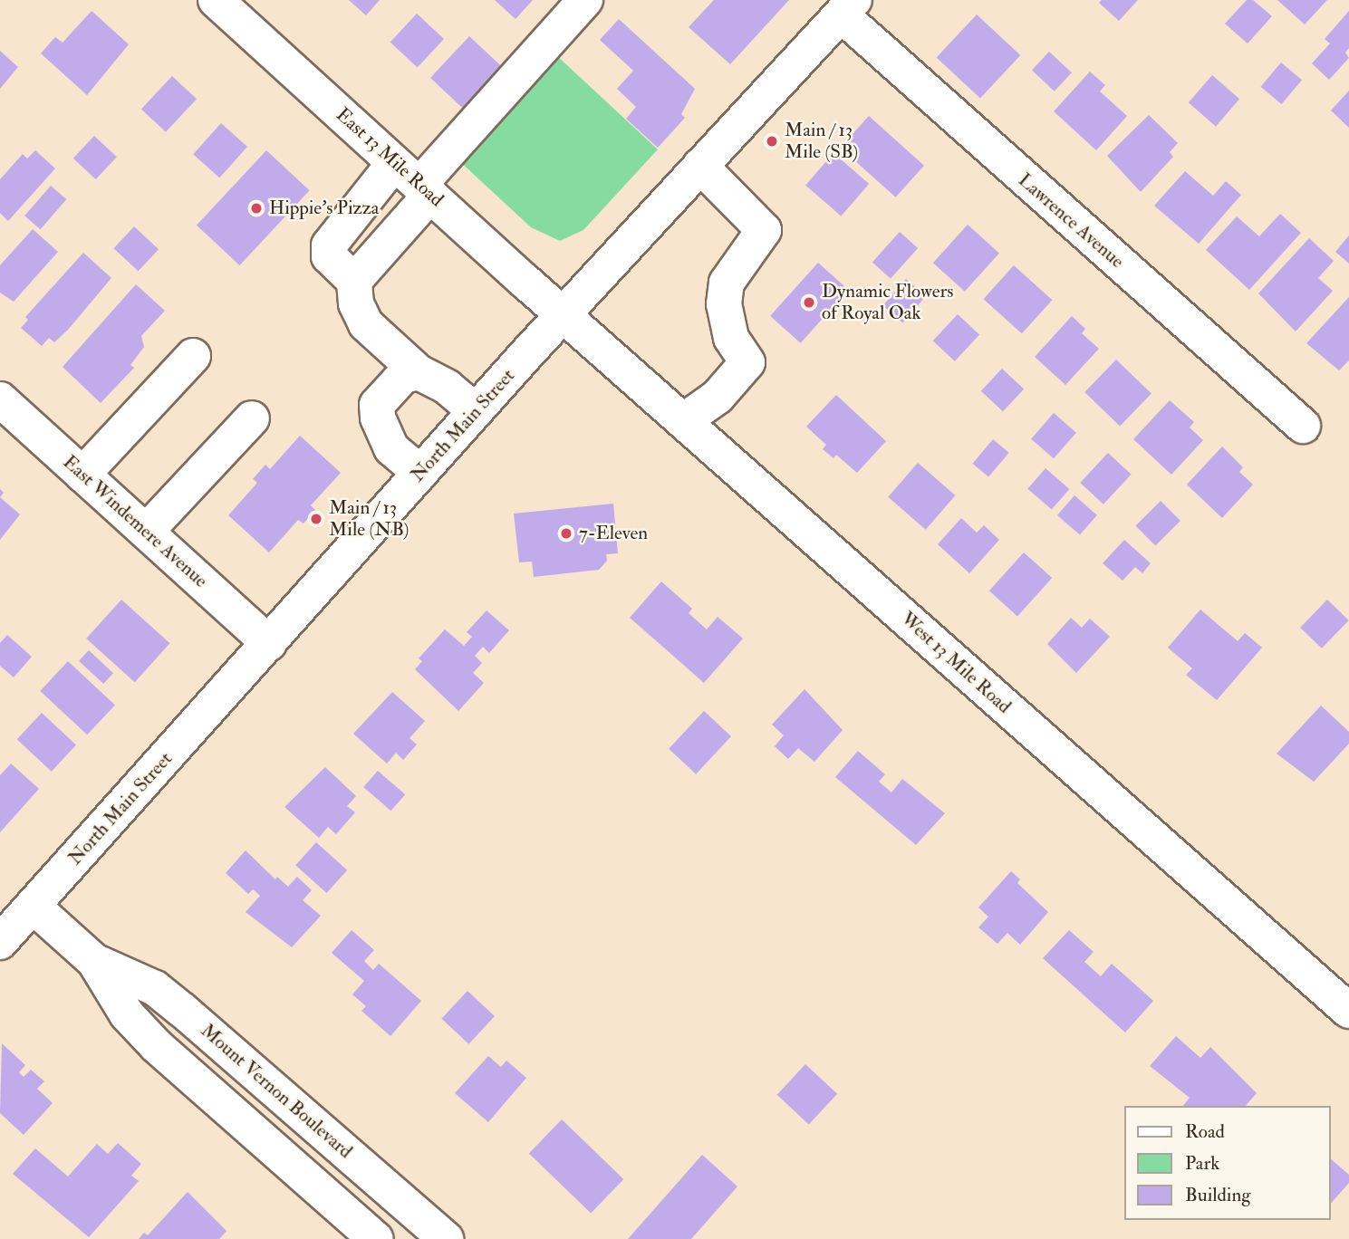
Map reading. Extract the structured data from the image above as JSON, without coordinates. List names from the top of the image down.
{
  "streets": {
    "main road": [
      "East 13 Mile Road",
      "Lawrence Avenue",
      "North Main Street",
      "East Windemere Avenue",
      "West 13 Mile Road",
      "Mount Vernon Boulevard"
    ]
  },
  "crossings": [
    ["East 13 Mile Road", "North Main Street"],
    ["East 13 Mile Road", "West 13 Mile Road"],
    ["Lawrence Avenue", "North Main Street"],
    ["North Main Street", "East Windemere Avenue"],
    ["North Main Street", "West 13 Mile Road"],
    ["North Main Street", "Mount Vernon Boulevard"]
  ],
  "places": [
    "Main / 13 Mile (SB)",
    "Hippie's Pizza",
    "Dynamic Flowers of Royal Oak",
    "Main / 13 Mile (NB)",
    "7-Eleven"
  ],
  "legend": ["Road", "Park", "Building"]
}
